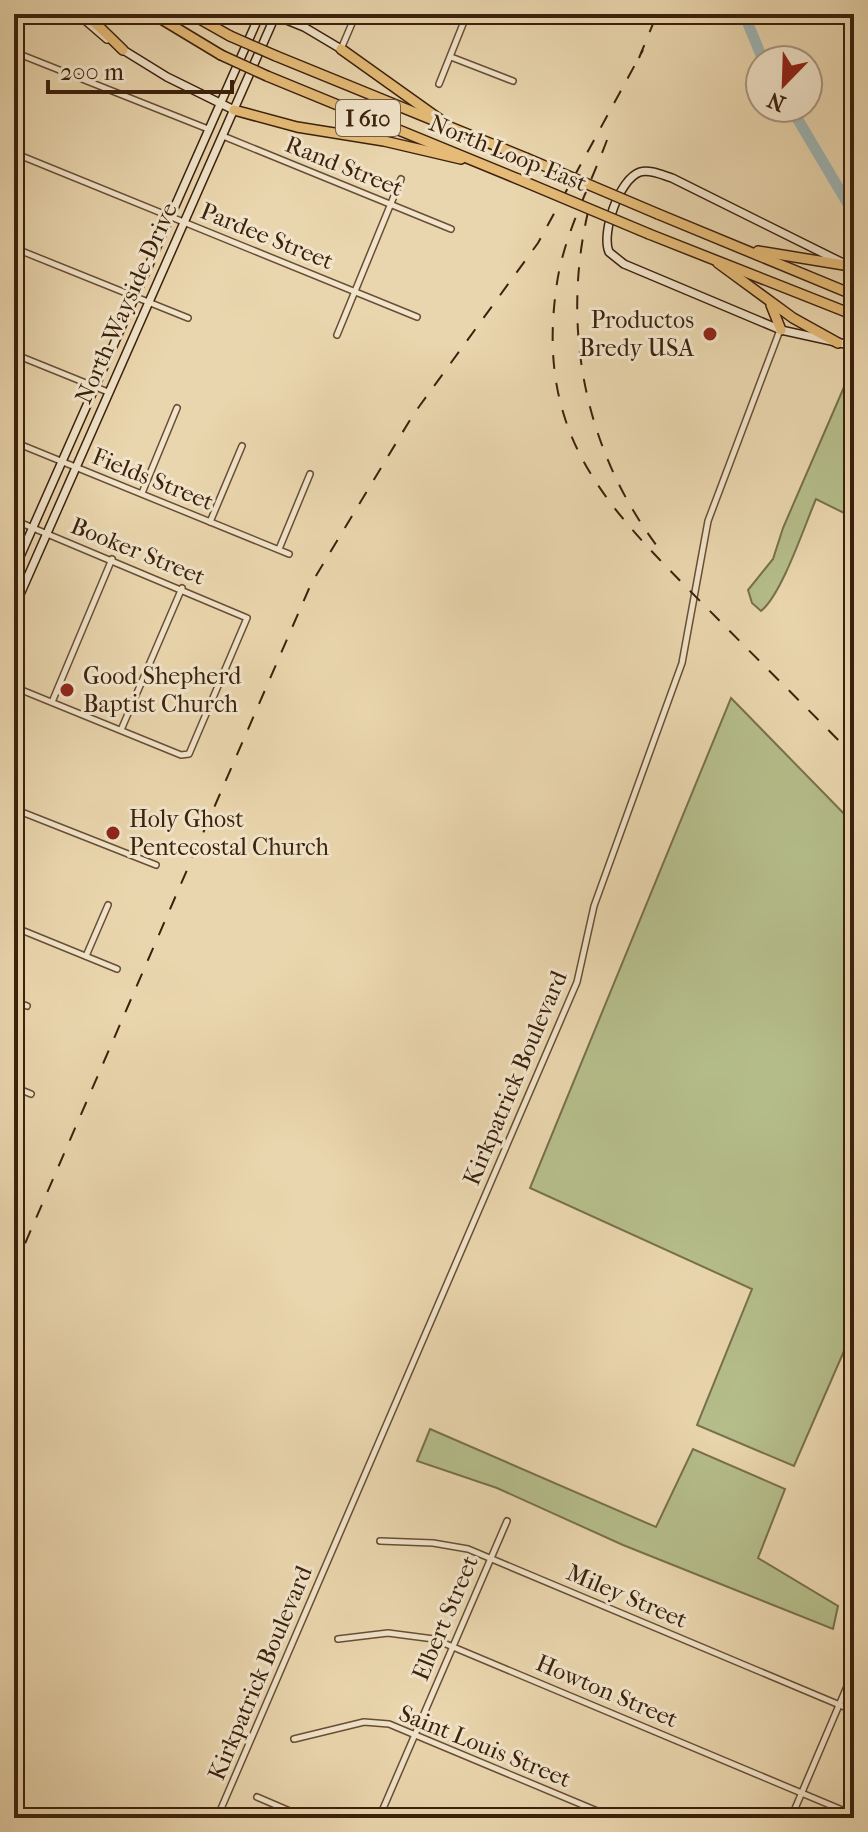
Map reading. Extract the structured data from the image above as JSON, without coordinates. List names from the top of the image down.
{
  "streets": {
    "highway": ["I 610", "North Loop East"],
    "main road": ["North Wayside Drive"],
    "street": [
      "Rand Street",
      "Pardee Street",
      "Fields Street",
      "Booker Street",
      "Kirkpatrick Boulevard",
      "Miley Street",
      "Elbert Street",
      "Howton Street",
      "Saint Louis Street"
    ]
  },
  "crossings": [
    ["Rand Street", "North Wayside Drive"],
    ["Pardee Street", "North Wayside Drive"],
    ["North Wayside Drive", "Fields Street"],
    ["North Wayside Drive", "Booker Street"],
    ["Miley Street", "Elbert Street"],
    ["Elbert Street", "Howton Street"],
    ["Elbert Street", "Saint Louis Street"]
  ],
  "places": ["Productos Bredy USA", "Good Shepherd Baptist Church", "Holy Ghost Pentecostal Church"],
  "scale_bar": "200 m",
  "north": "bottom left"
}
